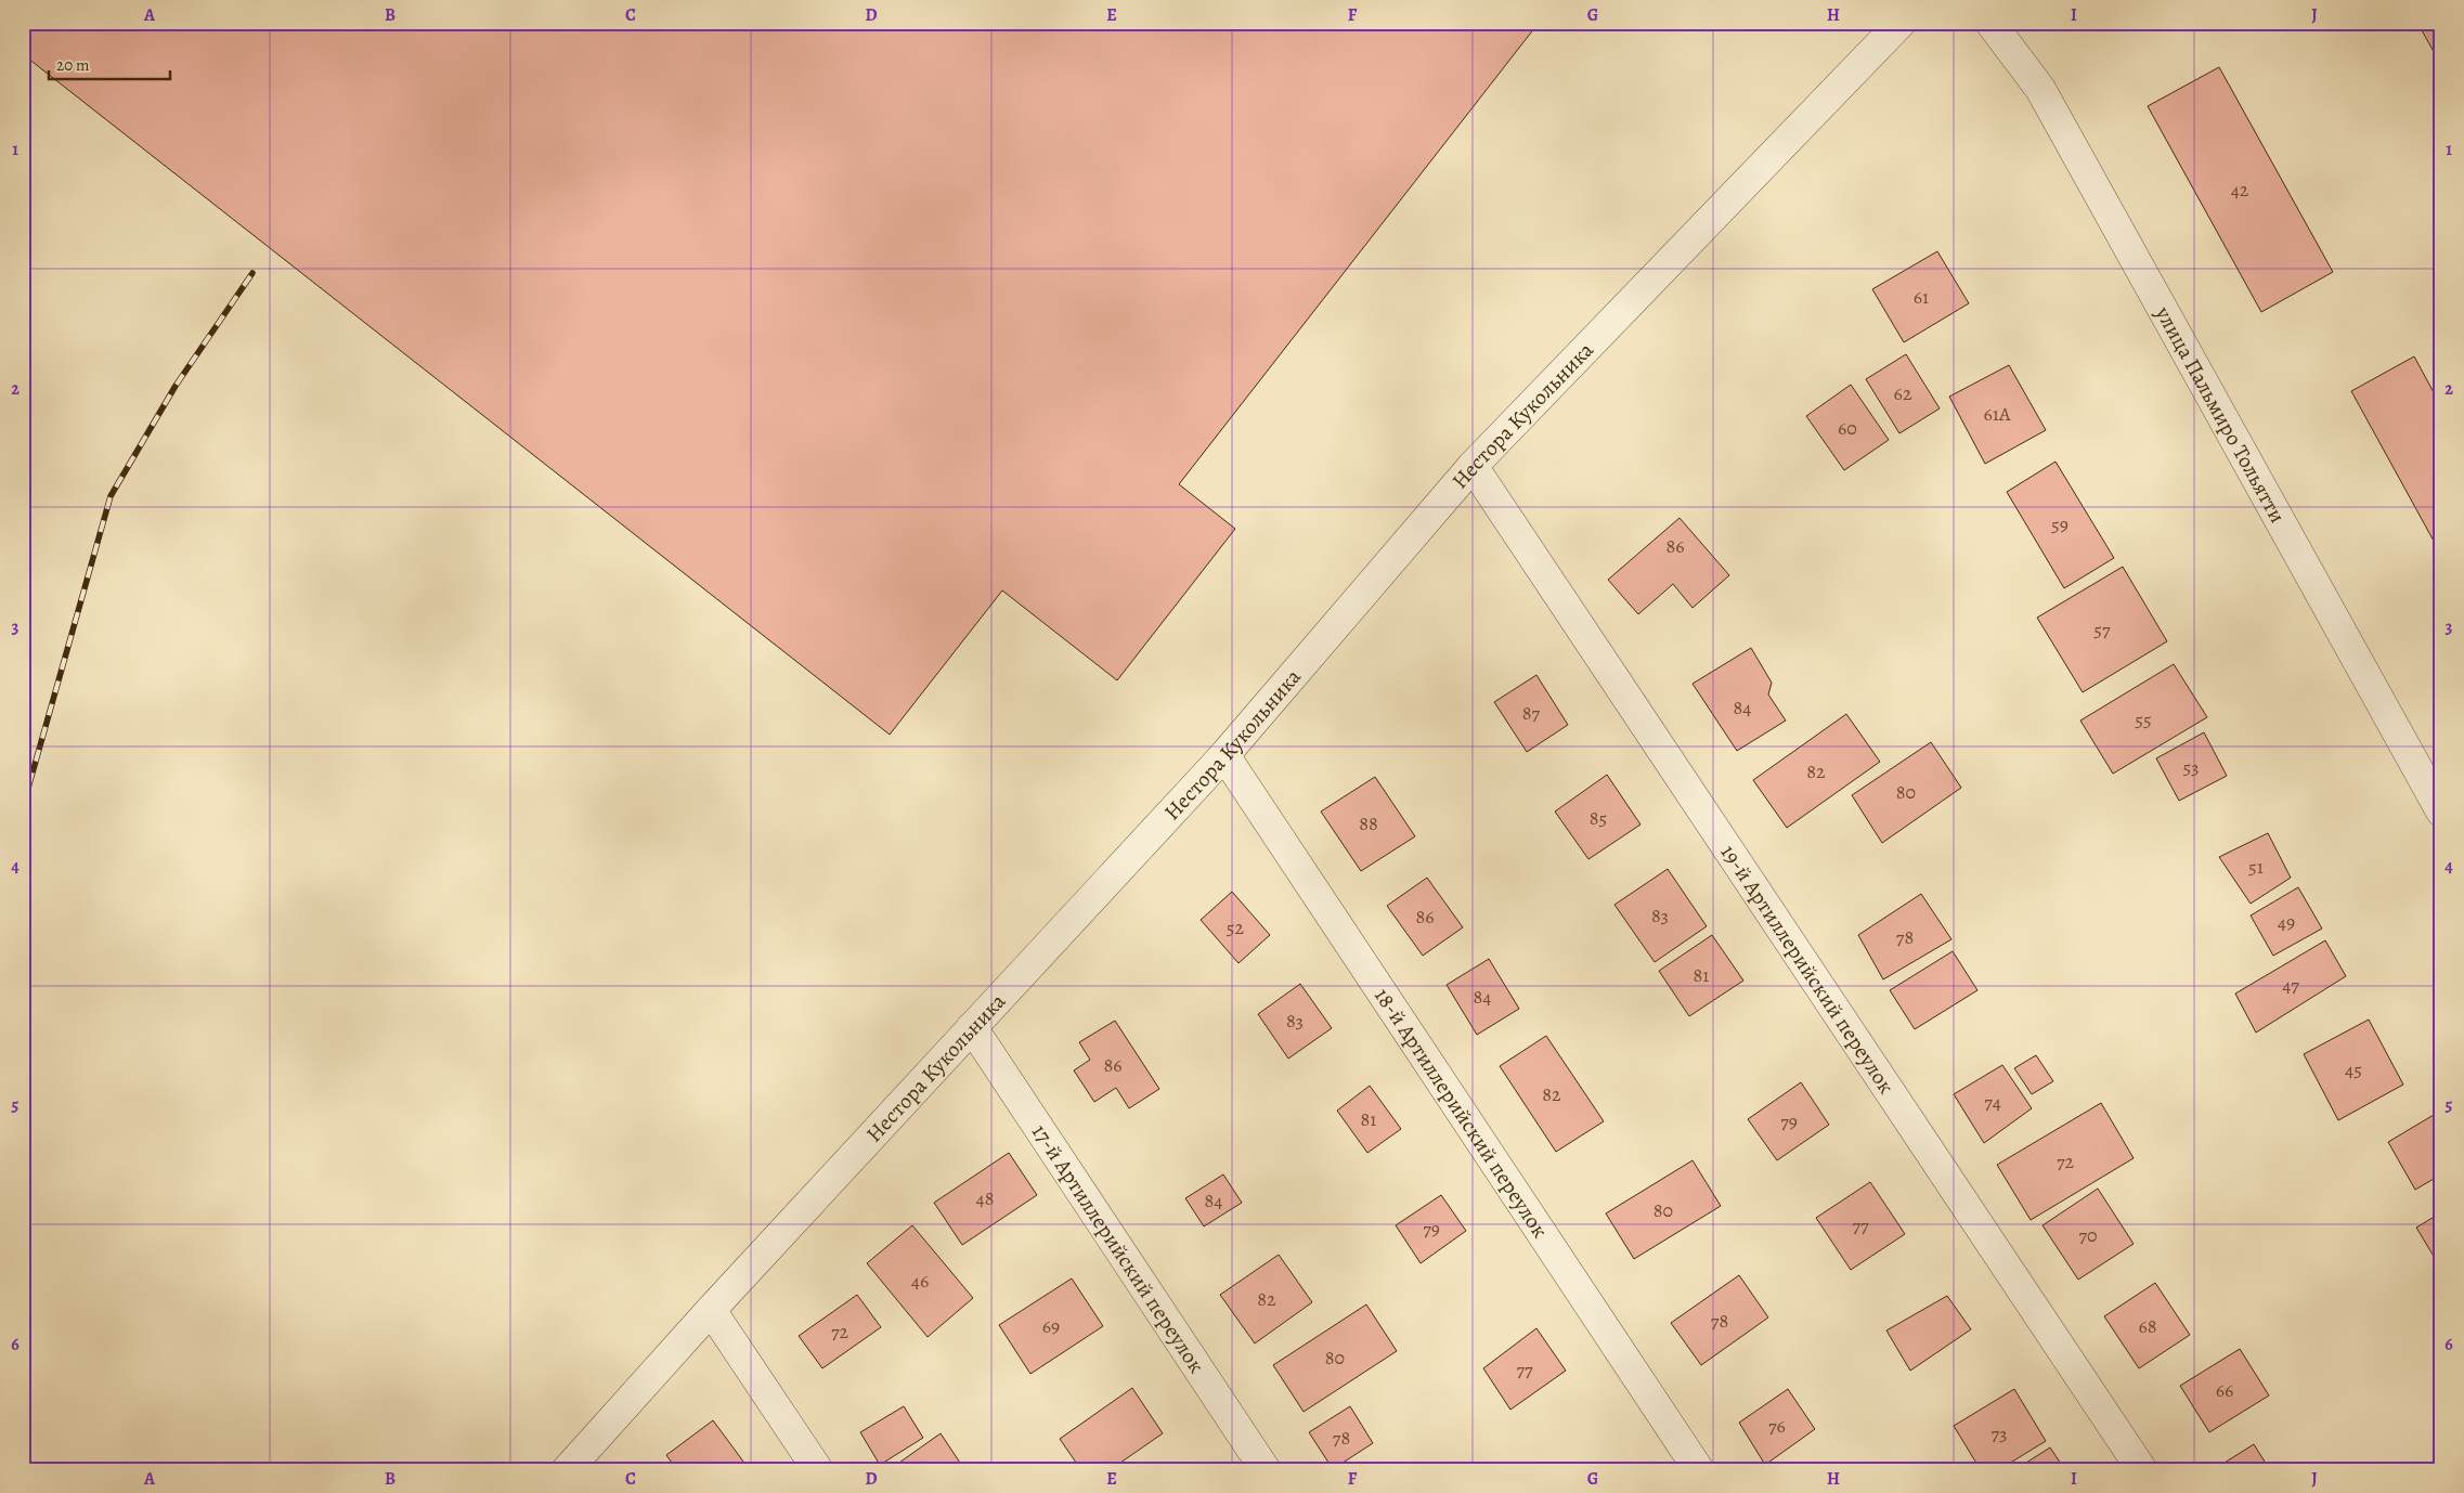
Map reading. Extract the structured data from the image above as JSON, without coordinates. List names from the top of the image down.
{
  "streets": {
    "street": [
      "улица Пальмиро Тольятти",
      "Нестора Кукольника",
      "19-й Артиллерийский переулок",
      "18-й Артиллерийский переулок",
      "17-й Артиллерийский переулок"
    ]
  },
  "crossings": [
    ["Нестора Кукольника", "19-й Артиллерийский переулок"],
    ["Нестора Кукольника", "18-й Артиллерийский переулок"],
    ["Нестора Кукольника", "17-й Артиллерийский переулок"]
  ],
  "house_numbers": [
    "42",
    "61",
    "62",
    "61А",
    "60",
    "59",
    "86",
    "57",
    "84",
    "87",
    "55",
    "53",
    "82",
    "80",
    "85",
    "88",
    "51",
    "83",
    "86",
    "49",
    "52",
    "78",
    "81",
    "47",
    "84",
    "83",
    "86",
    "45",
    "82",
    "74",
    "81",
    "79",
    "72",
    "48",
    "84",
    "80",
    "77",
    "79",
    "70",
    "46",
    "82",
    "78",
    "69",
    "68",
    "72",
    "80",
    "77",
    "66",
    "76",
    "73",
    "78"
  ],
  "scale_bar": "20 m",
  "grid": {
    "columns": [
      "A",
      "B",
      "C",
      "D",
      "E",
      "F",
      "G",
      "H",
      "I",
      "J"
    ],
    "rows": [
      "1",
      "2",
      "3",
      "4",
      "5",
      "6"
    ]
  }
}
